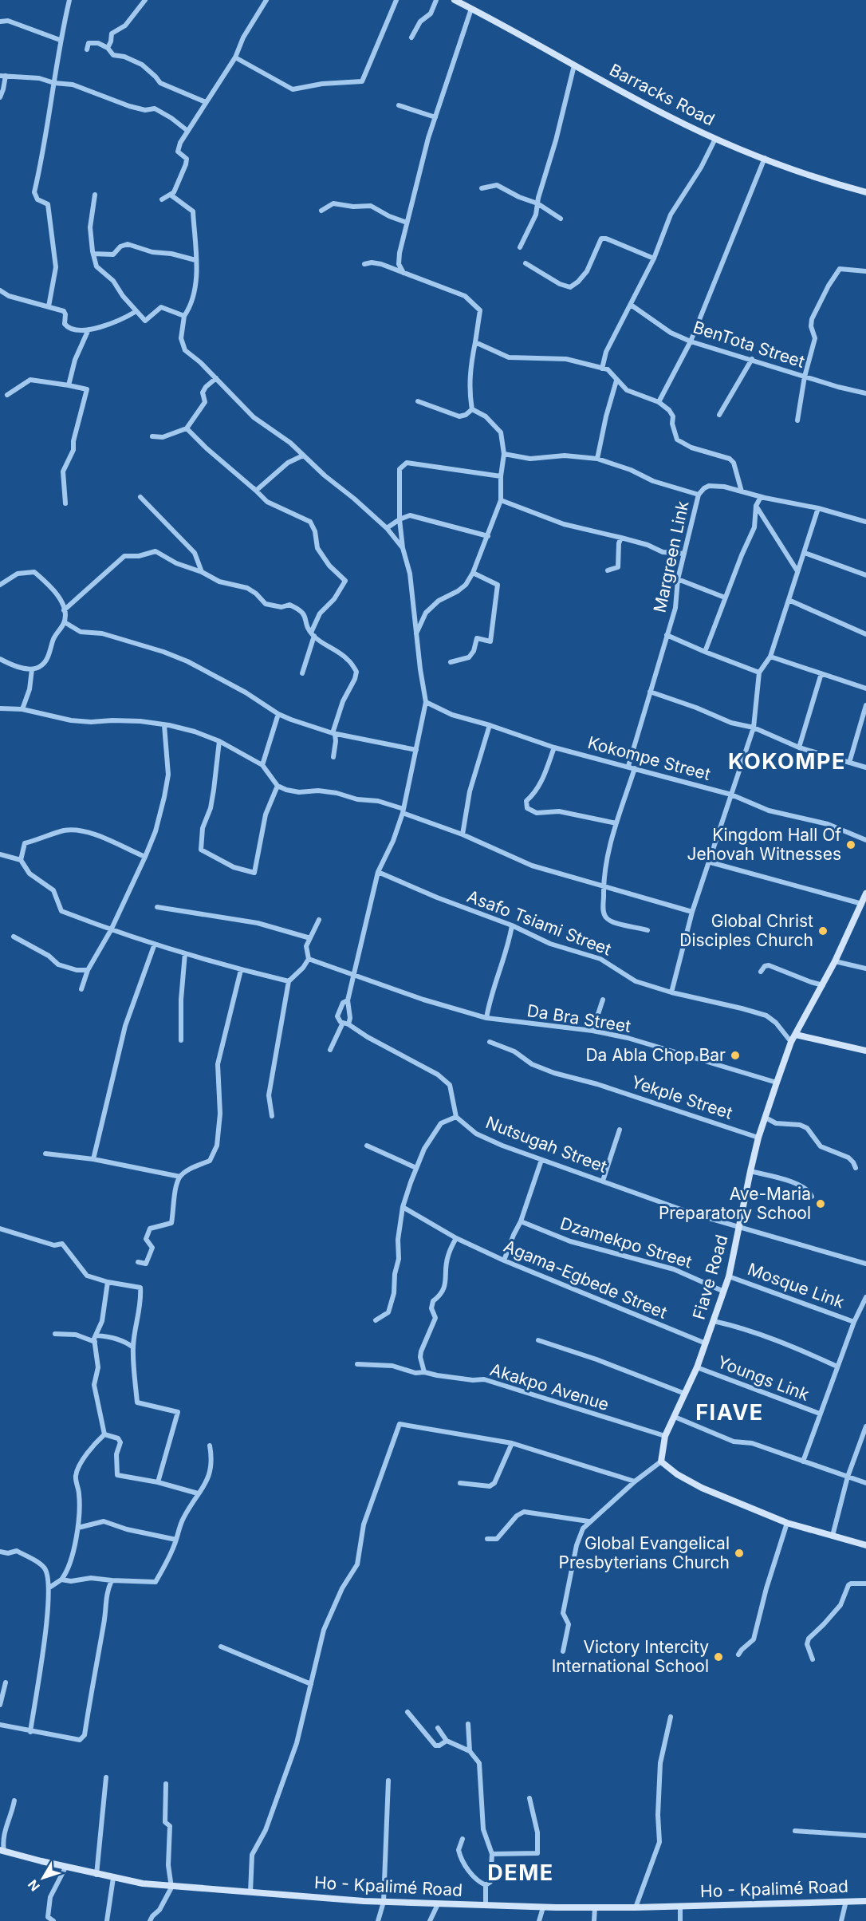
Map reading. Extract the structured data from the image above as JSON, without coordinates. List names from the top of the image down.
{
  "streets": {
    "street": [
      "Barracks Road",
      "BenTota Street",
      "Margreen Link",
      "Kokompe Street",
      "Asafo Tsiami Street",
      "Da Bra Street",
      "Yekple Street",
      "Nutsugah Street",
      "Dzamekpo Street",
      "Fiave Road",
      "Agama-Egbede Street",
      "Mosque Link",
      "Youngs Link",
      "Akakpo Avenue",
      "Ho - Kpalimé Road"
    ]
  },
  "crossings": [
    ["Margreen Link", "Kokompe Street"],
    ["Asafo Tsiami Street", "Fiave Road"],
    ["Da Bra Street", "Fiave Road"],
    ["Yekple Street", "Fiave Road"],
    ["Nutsugah Street", "Fiave Road"],
    ["Dzamekpo Street", "Fiave Road"],
    ["Fiave Road", "Agama-Egbede Street"],
    ["Fiave Road", "Mosque Link"],
    ["Fiave Road", "Youngs Link"],
    ["Fiave Road", "Akakpo Avenue"]
  ],
  "districts": ["KOKOMPE", "FIAVE", "DEME"],
  "places": [
    "Kingdom Hall Of Jehovah Witnesses",
    "Global Christ Disciples Church",
    "Da Abla Chop Bar",
    "Ave-Maria Preparatory School",
    "Global Evangelical Presbyterians Church",
    "Victory Intercity International School"
  ],
  "north": "bottom left"
}
